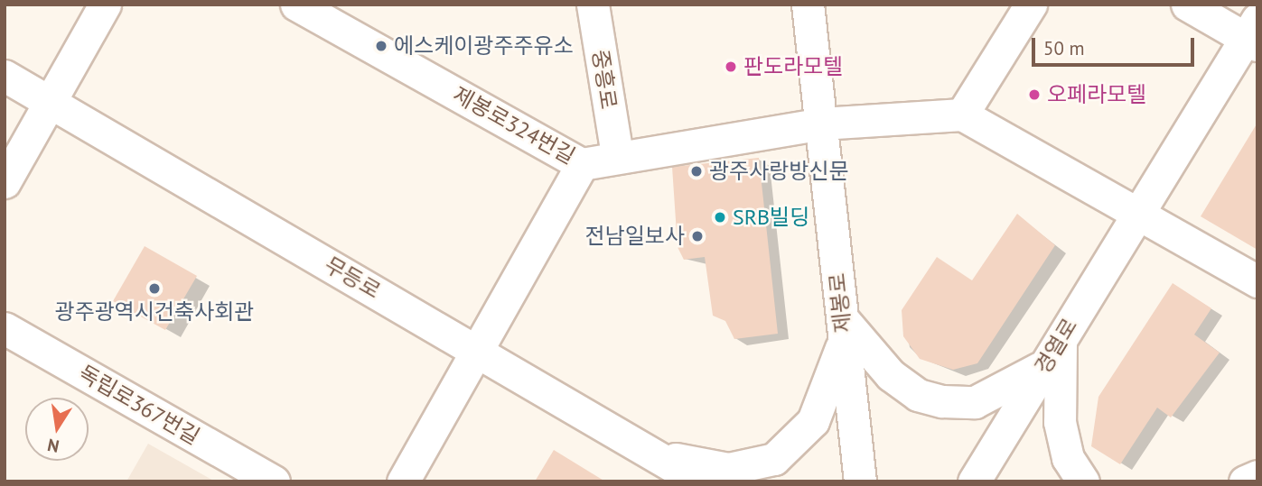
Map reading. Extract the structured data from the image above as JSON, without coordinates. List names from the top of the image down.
{
  "streets": {
    "street": [
      "중흥로",
      "제봉로324번길",
      "무등로",
      "제봉로",
      "경열로",
      "독립로367번길"
    ]
  },
  "crossings": [
    ["중흥로", "제봉로324번길"],
    ["제봉로324번길", "제봉로"]
  ],
  "places": [
    "에스케이광주주유소",
    "판도라모텔",
    "오페라모텔",
    "광주사랑방신문",
    "SRB빌딩",
    "전남일보사",
    "광주광역시건축사회관"
  ],
  "scale_bar": "50 m",
  "north": "bottom"
}
